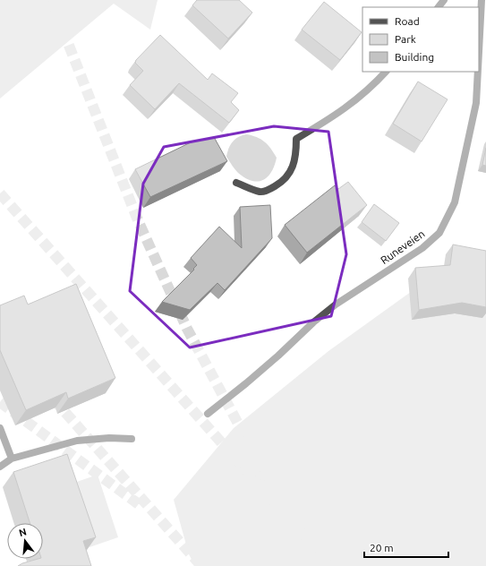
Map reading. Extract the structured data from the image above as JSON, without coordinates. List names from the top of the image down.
{
  "streets": {
    "street": ["Runeveien"]
  },
  "legend": ["Road", "Park", "Building"],
  "scale_bar": "20 m",
  "north": "top"
}
